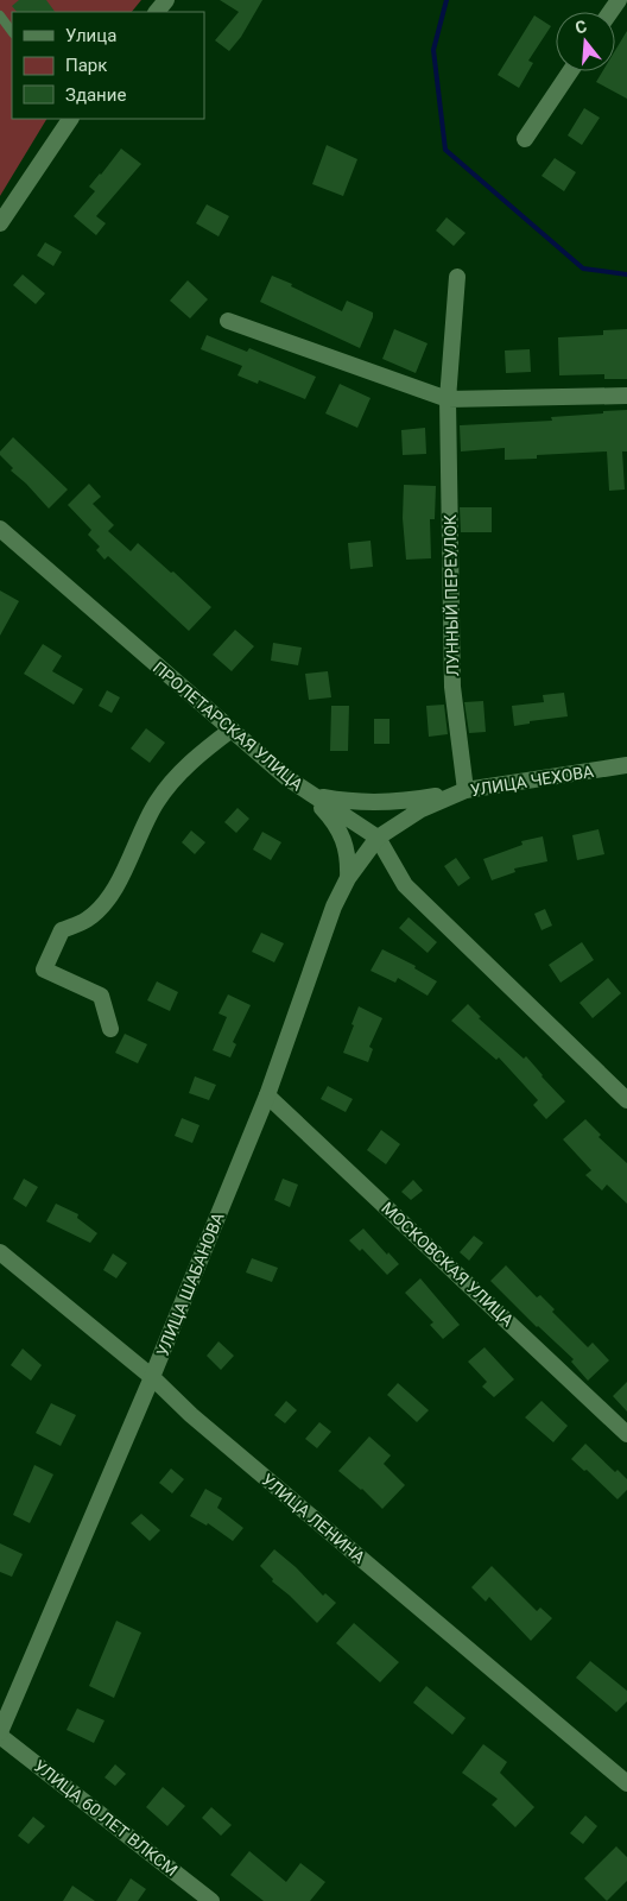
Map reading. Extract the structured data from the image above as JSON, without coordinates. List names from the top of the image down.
{
  "streets": {
    "street": [
      "ЛУННЫЙ ПЕРЕУЛОК",
      "ПРОЛЕТАРСКАЯ УЛИЦА",
      "УЛИЦА ЧЕХОВА",
      "МОСКОВСКАЯ УЛИЦА",
      "УЛИЦА ШАБАНОВА",
      "УЛИЦА ЛЕНИНА",
      "УЛИЦА 60 ЛЕТ ВЛКСМ"
    ]
  },
  "crossings": [
    ["ЛУННЫЙ ПЕРЕУЛОК", "УЛИЦА ЧЕХОВА"],
    ["ПРОЛЕТАРСКАЯ УЛИЦА", "УЛИЦА ЧЕХОВА"],
    ["ПРОЛЕТАРСКАЯ УЛИЦА", "УЛИЦА ШАБАНОВА"],
    ["УЛИЦА ЧЕХОВА", "УЛИЦА ШАБАНОВА"],
    ["МОСКОВСКАЯ УЛИЦА", "УЛИЦА ШАБАНОВА"],
    ["УЛИЦА ШАБАНОВА", "УЛИЦА ЛЕНИНА"],
    ["УЛИЦА ШАБАНОВА", "УЛИЦА 60 ЛЕТ ВЛКСМ"]
  ],
  "legend": ["Улица", "Парк", "Здание"],
  "north": "top"
}
